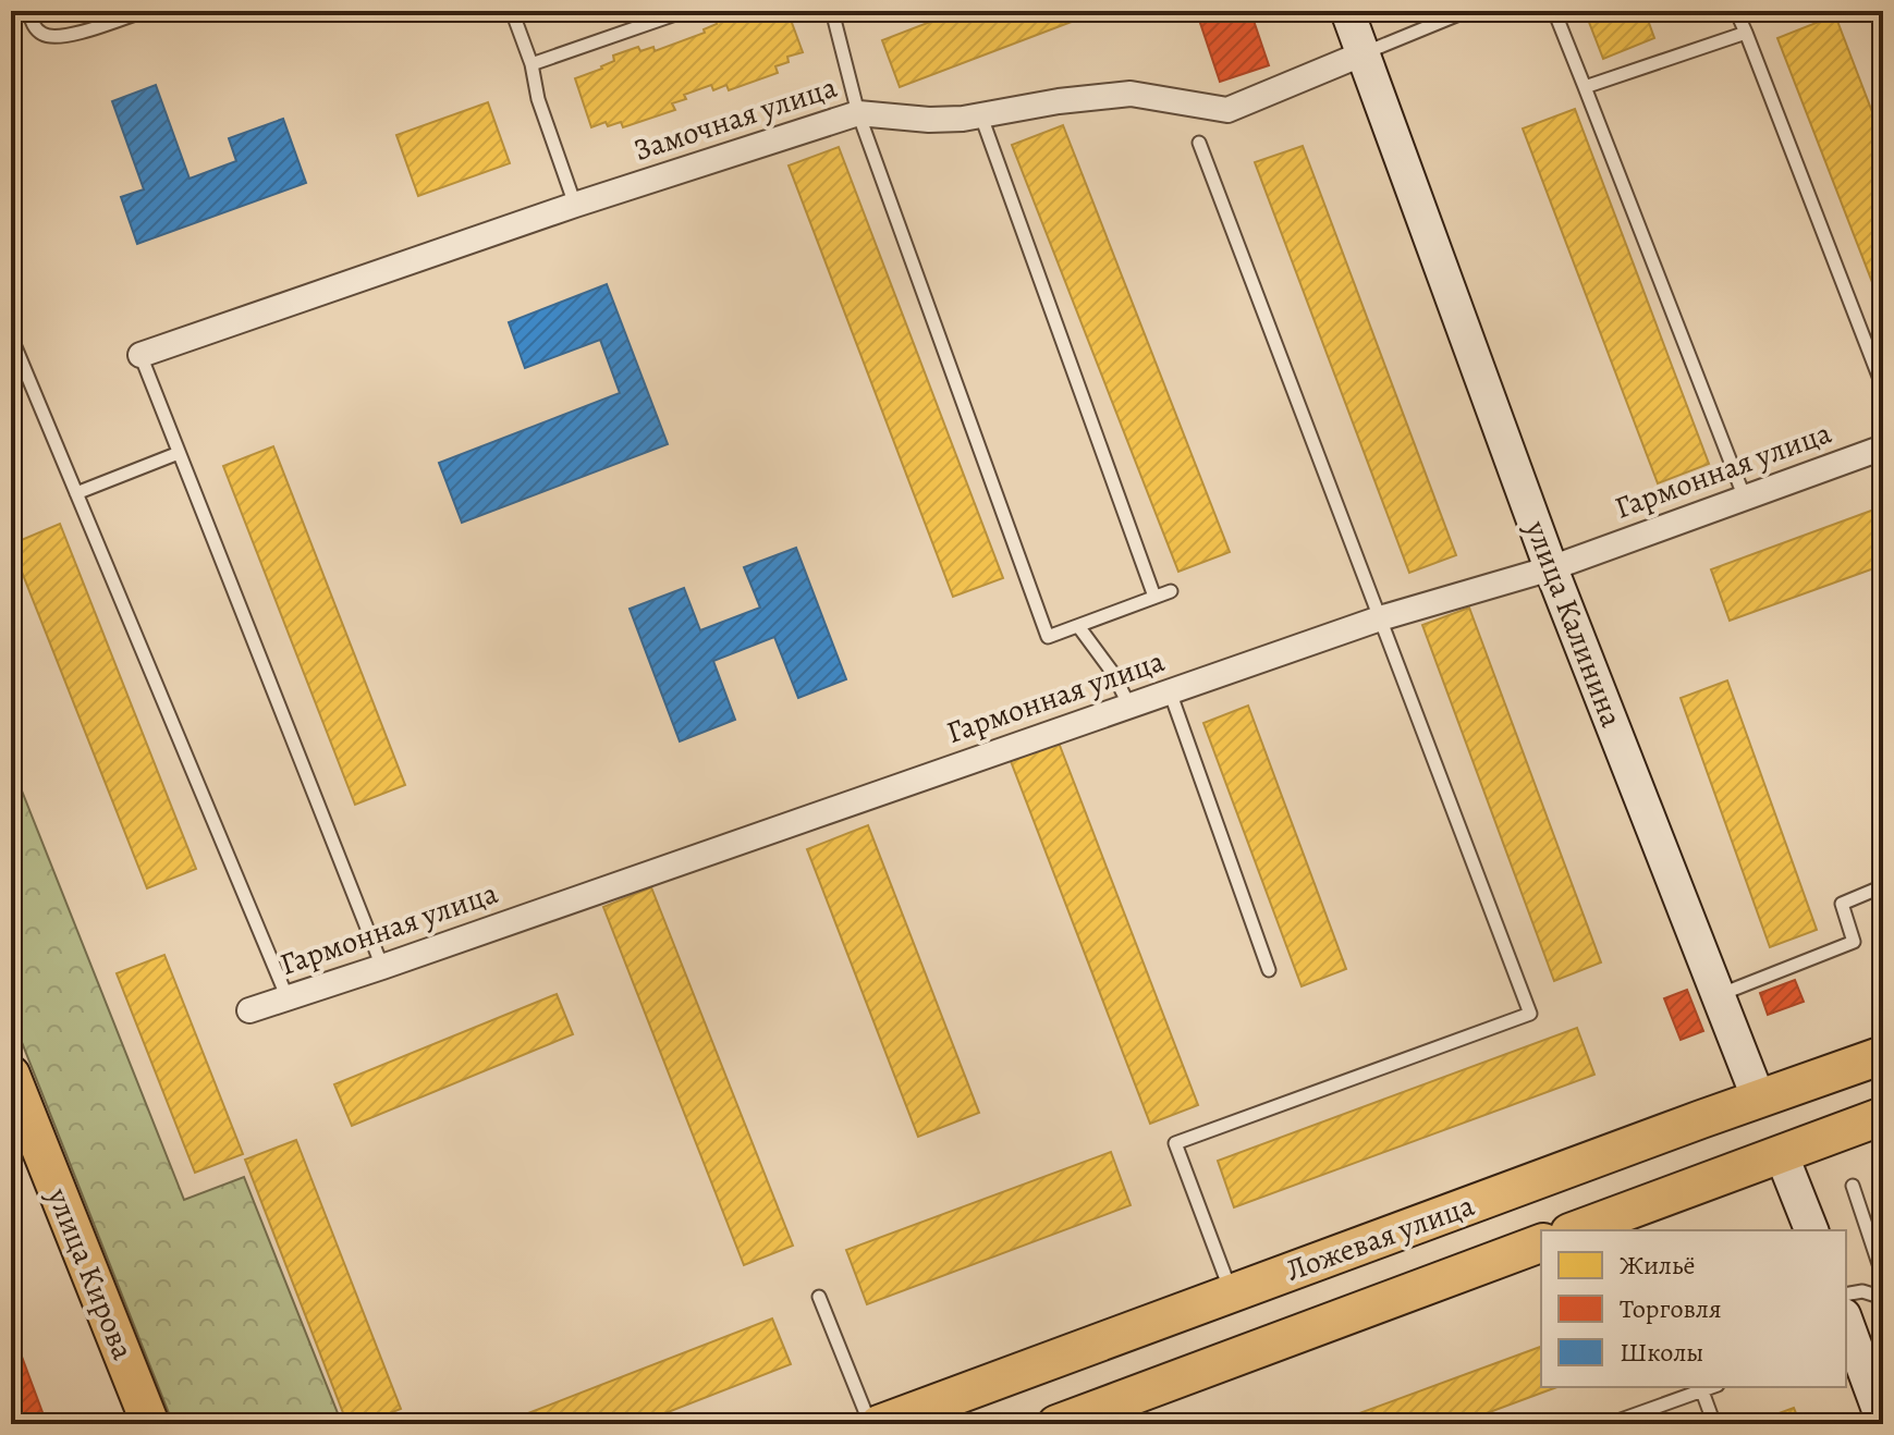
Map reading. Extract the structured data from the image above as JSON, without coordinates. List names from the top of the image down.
{
  "streets": {
    "main road": ["улица Калинина", "Ложевая улица", "улица Кирова"],
    "street": ["Замочная улица", "Гармонная улица"]
  },
  "crossings": [
    ["Замочная улица", "улица Калинина"],
    ["Гармонная улица", "улица Калинина"],
    ["улица Калинина", "Ложевая улица"]
  ],
  "legend": ["Жильё", "Торговля", "Школы"]
}
